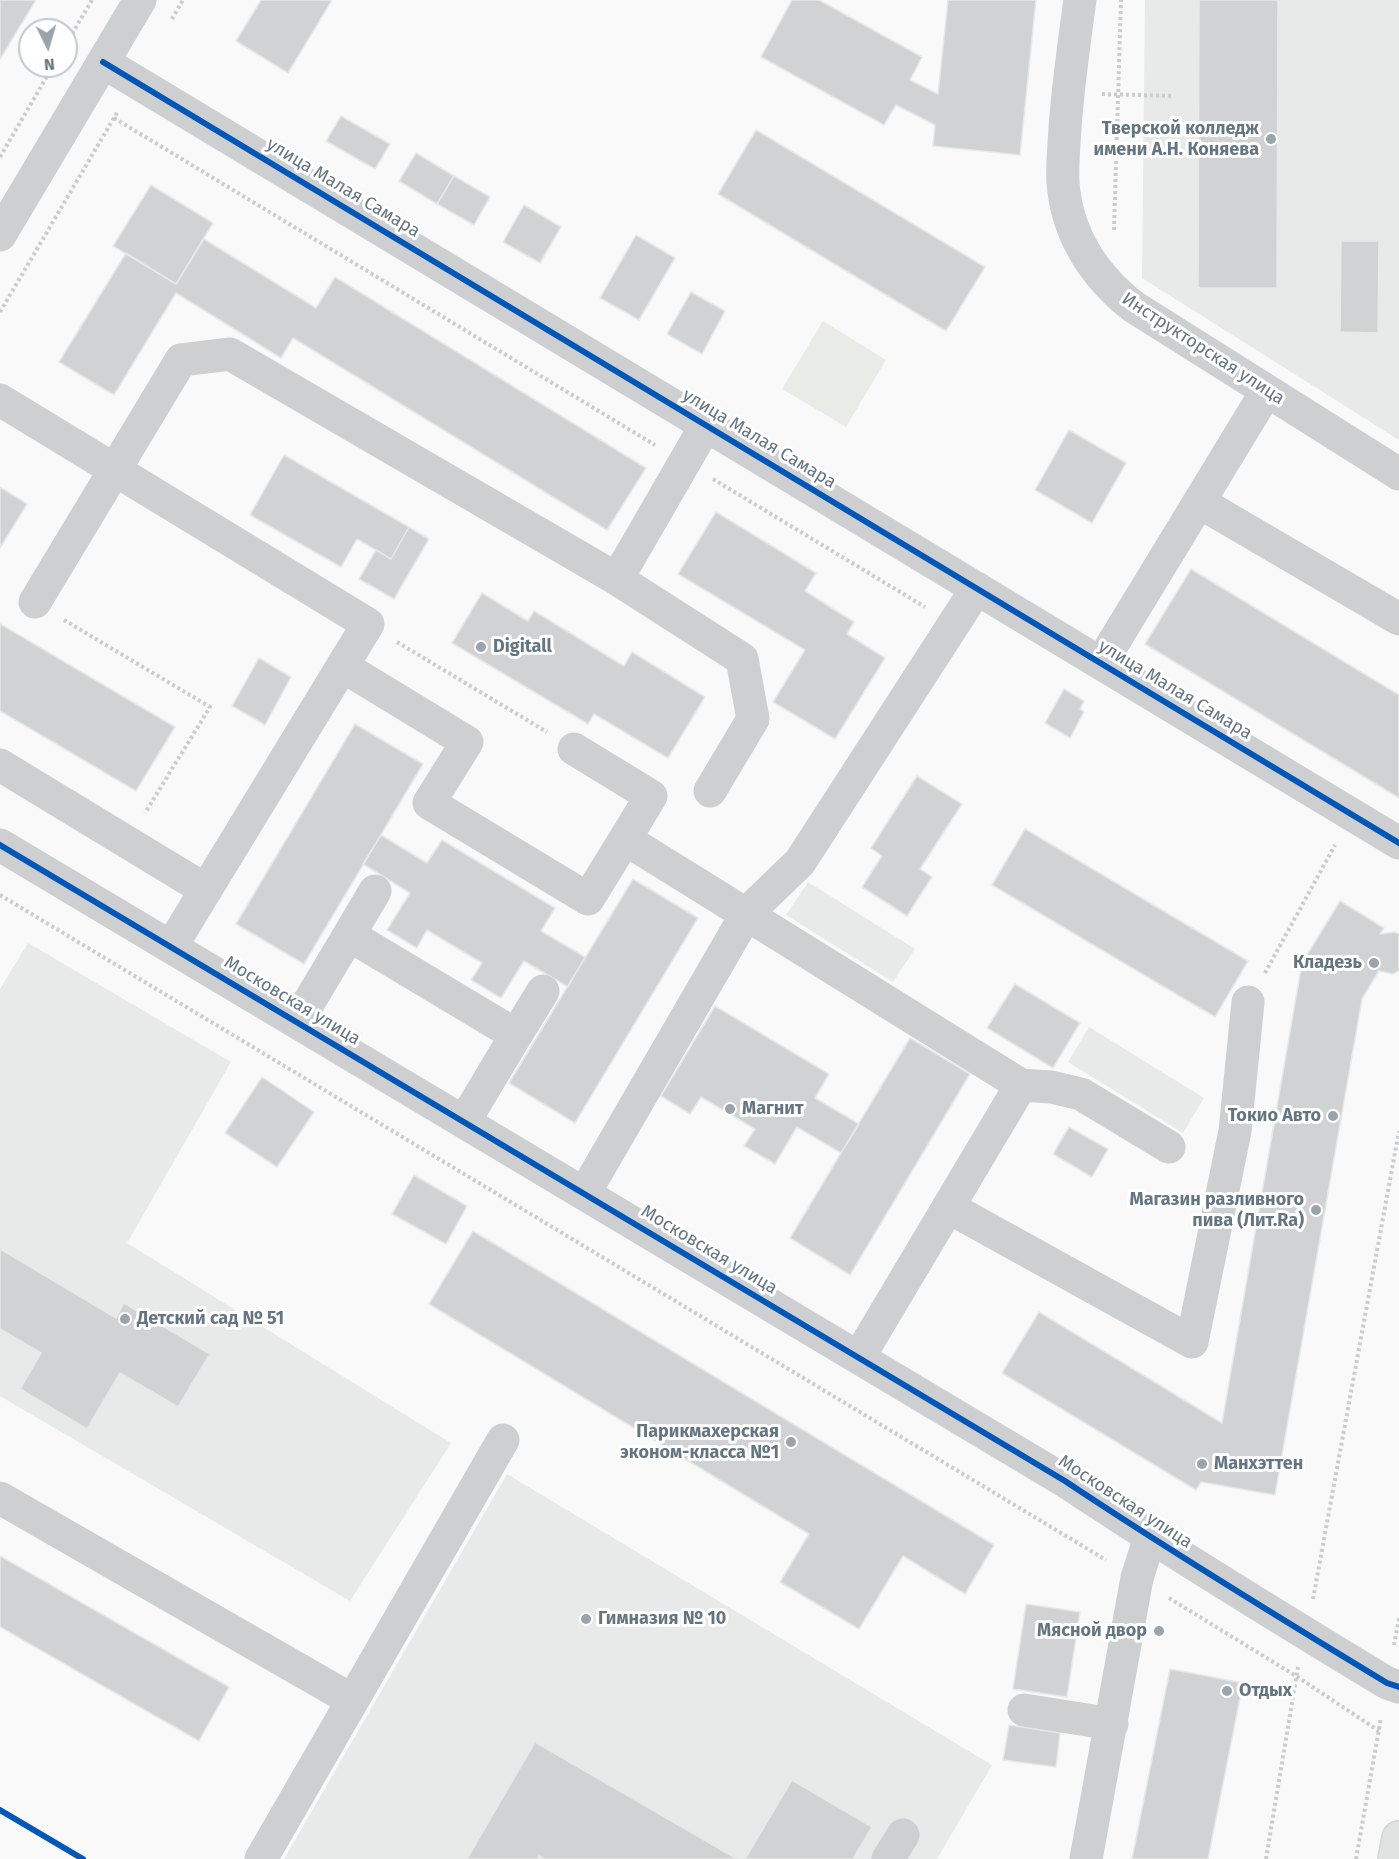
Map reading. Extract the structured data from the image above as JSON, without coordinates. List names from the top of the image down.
{
  "streets": {
    "street": ["улица Малая Самара", "Инструкторская улица", "Московская улица"]
  },
  "places": [
    "Тверской колледж имени А.Н. Коняева",
    "Digitall",
    "Кладезь",
    "Магнит",
    "Токио Авто",
    "Магазин разливного пива (Лит.Ra)",
    "Детский сад № 51",
    "Парикмахерская эконом-класса №1",
    "Манхэттен",
    "Гимназия № 10",
    "Мясной двор",
    "Отдых"
  ],
  "north": "bottom"
}
